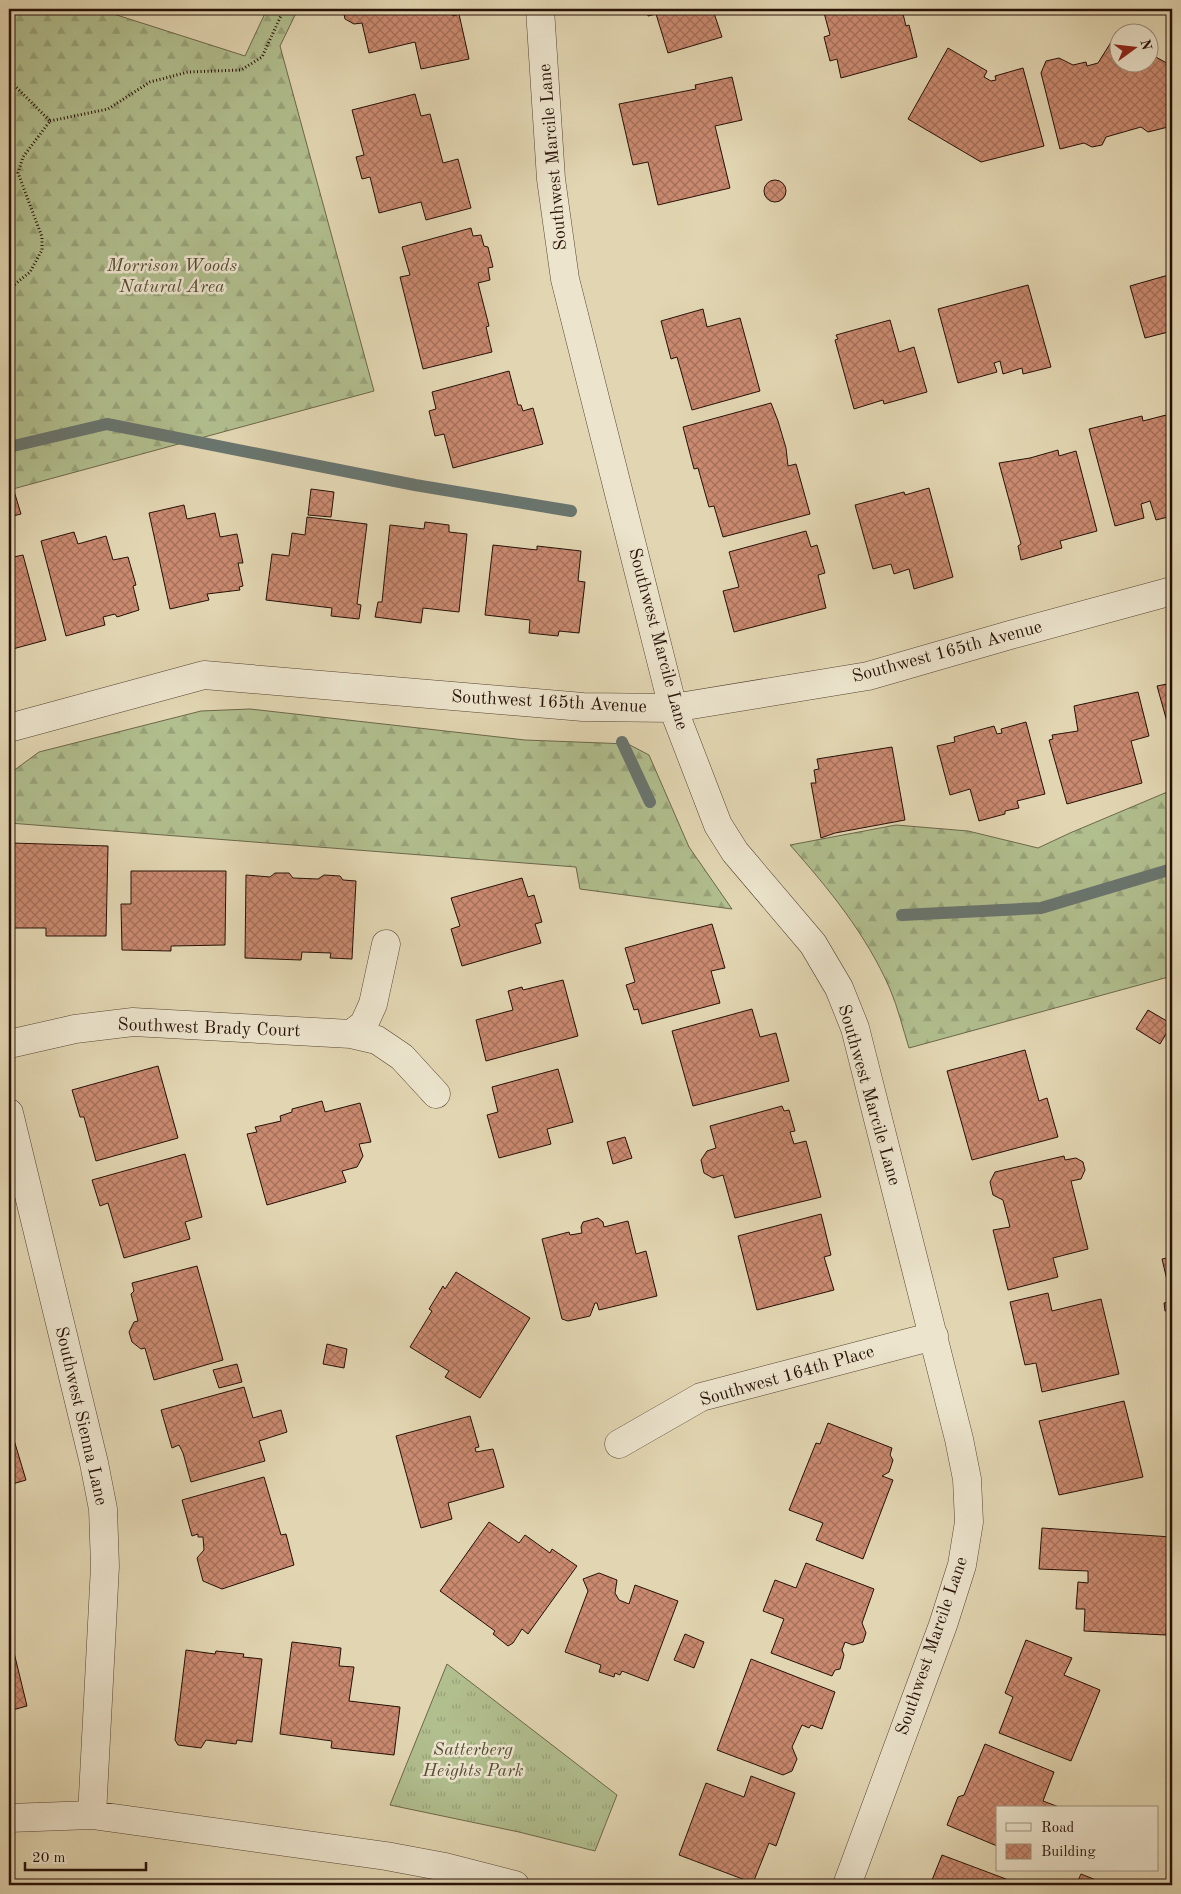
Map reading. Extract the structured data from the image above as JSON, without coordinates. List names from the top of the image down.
{
  "streets": {
    "street": [
      "Southwest Marcile Lane",
      "Southwest 165th Avenue",
      "Southwest Brady Court",
      "Southwest 164th Place",
      "Southwest Sienna Lane"
    ]
  },
  "crossings": [
    ["Southwest Marcile Lane", "Southwest 165th Avenue"],
    ["Southwest Marcile Lane", "Southwest 164th Place"]
  ],
  "parks": ["Morrison Woods Natural Area", "Satterberg Heights Park"],
  "legend": ["Road", "Building"],
  "scale_bar": "20 m",
  "north": "right"
}
